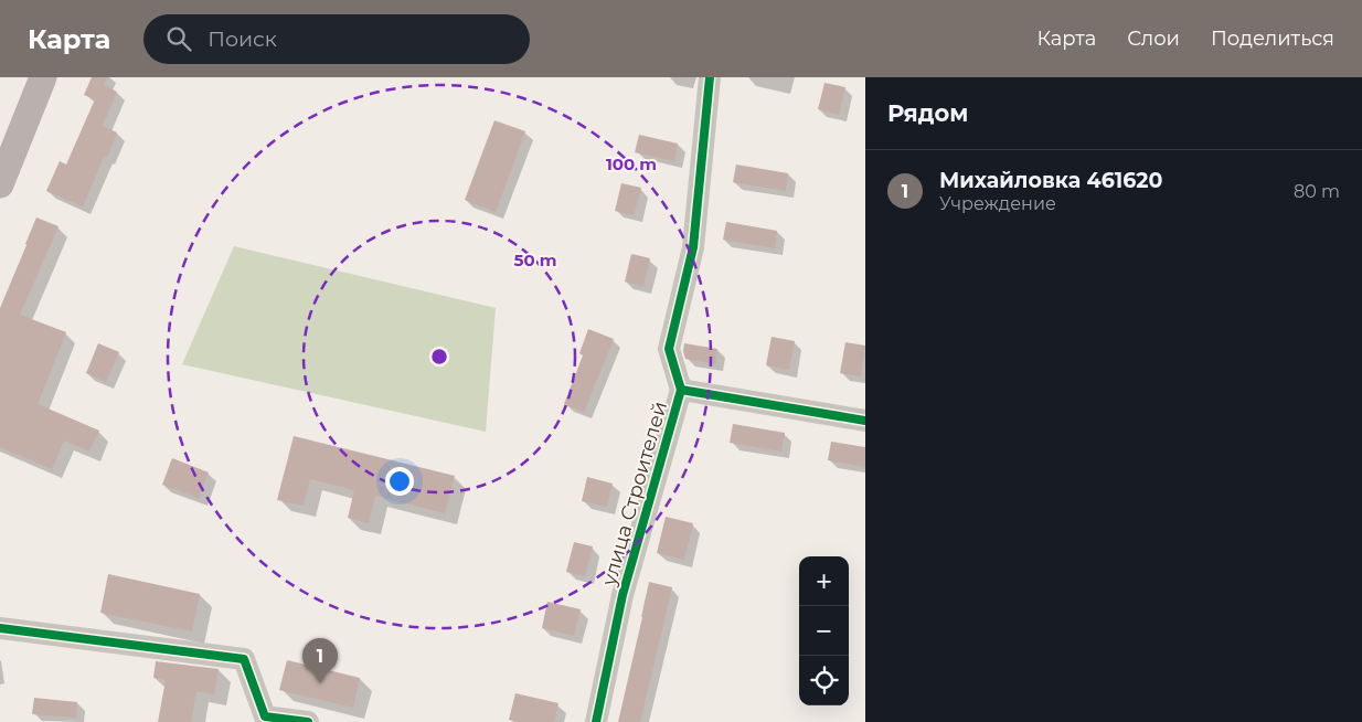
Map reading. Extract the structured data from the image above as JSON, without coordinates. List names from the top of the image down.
{
  "streets": {
    "street": ["улица Строителей"]
  },
  "page": {
    "header": "Карта",
    "search": "Поиск",
    "nav": ["Карта", "Слои", "Поделиться"],
    "heading": "Рядом",
    "list": [
      {
        "mark": "1",
        "name": "Михайловка 461620",
        "note": "Учреждение",
        "value": "80 m"
      }
    ],
    "map_buttons": ["+", "−"],
    "pins": "1"
  },
  "rings": ["100 m", "50 m"]
}
